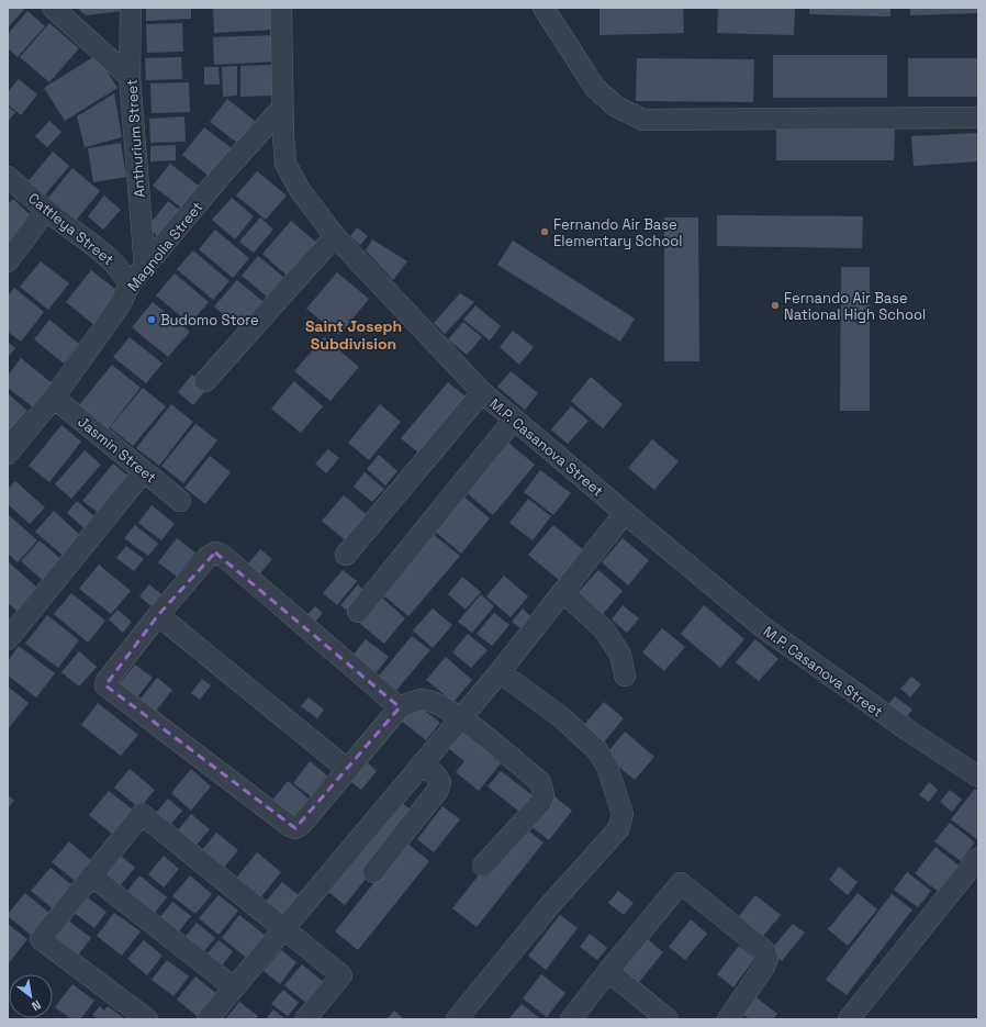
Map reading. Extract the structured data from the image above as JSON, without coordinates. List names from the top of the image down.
{
  "streets": {
    "street": [
      "Anthurium Street",
      "Cattleya Street",
      "Magnolia Street",
      "M.P. Casanova Street",
      "Jasmin Street"
    ]
  },
  "crossings": [
    ["Anthurium Street", "Magnolia Street"],
    ["Cattleya Street", "Magnolia Street"],
    ["Magnolia Street", "M.P. Casanova Street"],
    ["Magnolia Street", "Jasmin Street"]
  ],
  "districts": ["Saint Joseph Subdivision"],
  "places": ["Fernando Air Base Elementary School", "Fernando Air Base National High School", "Budomo Store"],
  "north": "bottom right"
}
